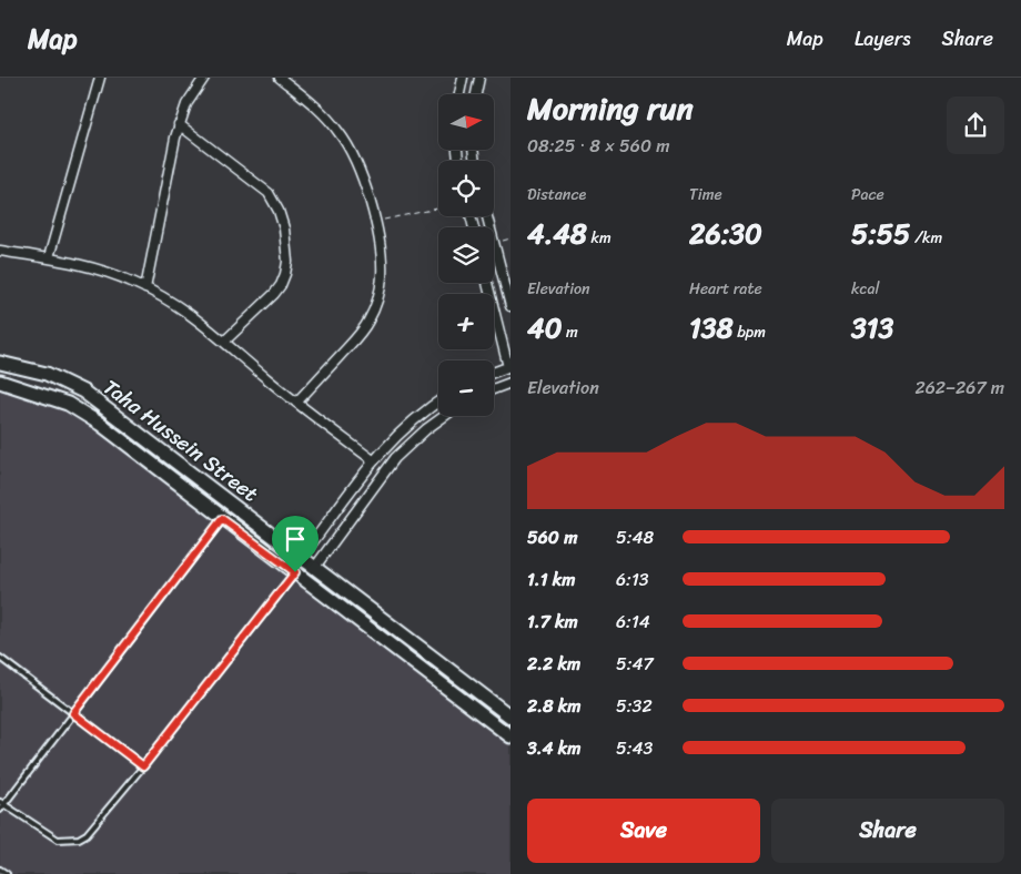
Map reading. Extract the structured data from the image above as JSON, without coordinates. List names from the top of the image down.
{
  "streets": {
    "main road": ["Taha Hussein Street"]
  },
  "north": "right",
  "page": {
    "header": "Map",
    "nav": ["Map", "Layers", "Share"],
    "heading": ["Morning run", "08:25 · 8 × 560 m"],
    "map_buttons": ["+", "−"],
    "stats": [
      ["Distance", "4.48 km"],
      ["Time", "26:30"],
      ["Pace", "5:55 /km"],
      ["Elevation", "40 m"],
      ["Heart rate", "138 bpm"],
      ["kcal", "313"]
    ],
    "chart": ["Elevation", "262–267 m"],
    "list": [
      {
        "name": "560 m",
        "note": "5:48"
      },
      {
        "name": "1.1 km",
        "note": "6:13"
      },
      {
        "name": "1.7 km",
        "note": "6:14"
      },
      {
        "name": "2.2 km",
        "note": "5:47"
      },
      {
        "name": "2.8 km",
        "note": "5:32"
      },
      {
        "name": "3.4 km",
        "note": "5:43"
      }
    ],
    "buttons": ["Save", "Share"]
  }
}
